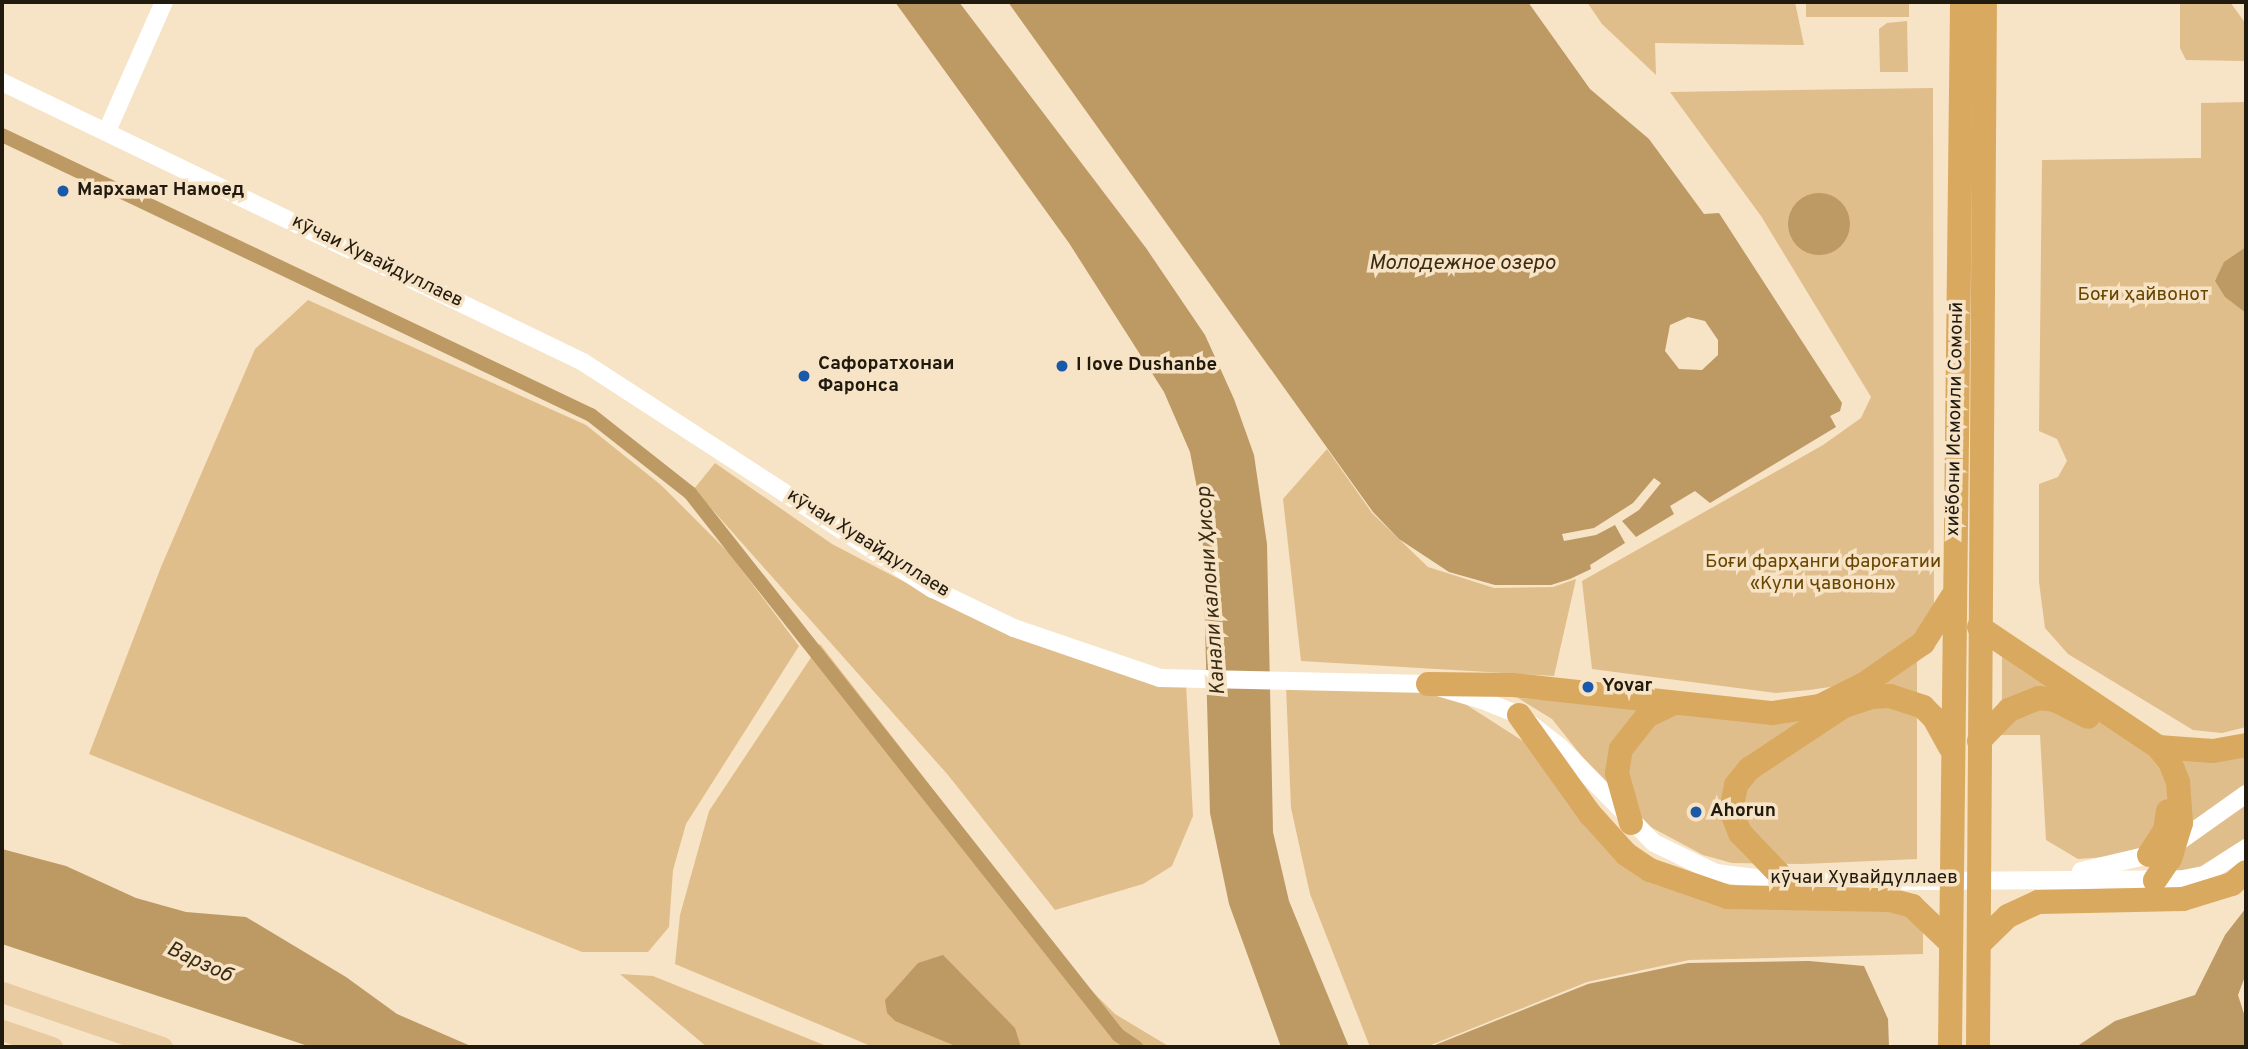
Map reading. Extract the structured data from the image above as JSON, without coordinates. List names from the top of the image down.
{
  "streets": {
    "highway": ["хиёбони Исмоили Сомонӣ"],
    "street": ["кӯчаи Хувайдуллаев"]
  },
  "water": ["Молодежное озеро", "Канали калони Ҳисор", "Варзоб"],
  "parks": ["Боғи ҳайвонот", "Боғи фарҳанги фароғатии «Кули ҷавонон»"],
  "places": [
    "Мархамат Намоед",
    "I love Dushanbe",
    "Сафоратхонаи Фаронса",
    "Yovar",
    "Ahorun"
  ]
}
